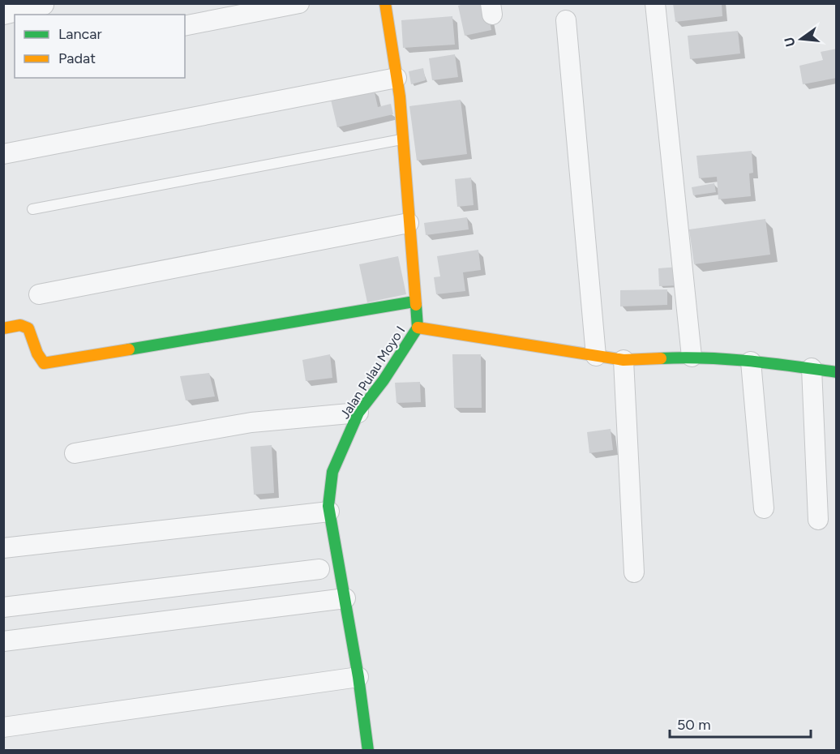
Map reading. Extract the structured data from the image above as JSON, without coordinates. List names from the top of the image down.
{
  "streets": {
    "street": ["Jalan Pulau Moyo I"]
  },
  "legend": ["Lancar", "Padat"],
  "scale_bar": "50 m",
  "north": "left"
}
